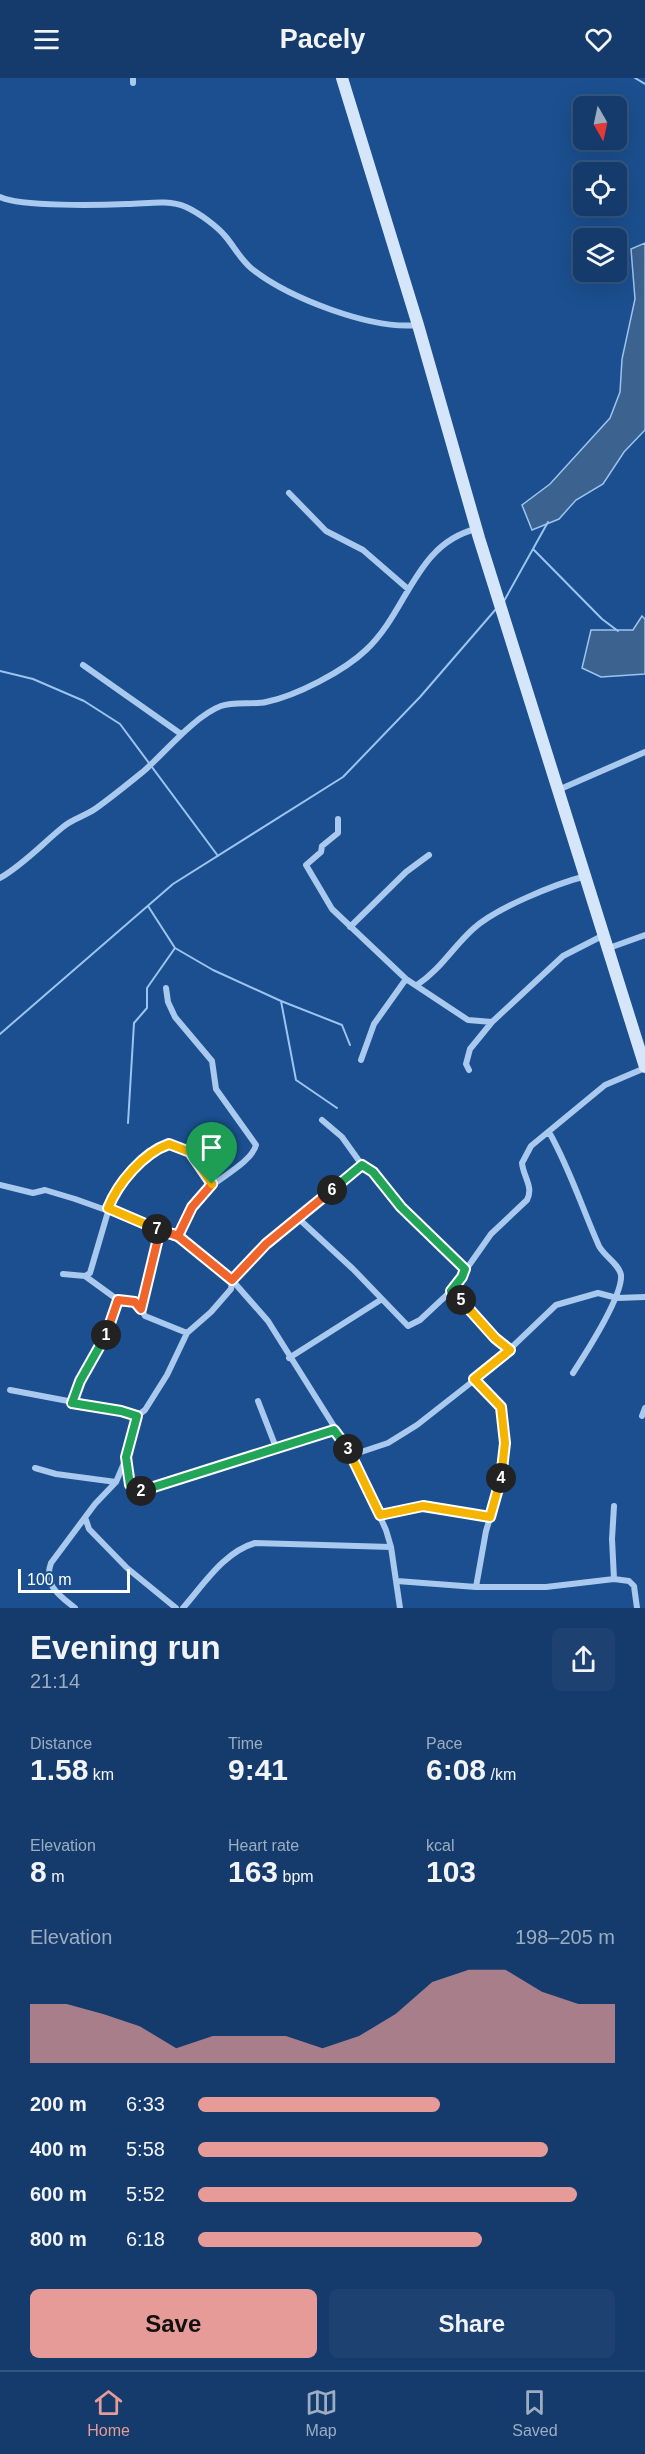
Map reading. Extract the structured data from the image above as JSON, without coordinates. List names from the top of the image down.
{
  "scale_bar": "100 m",
  "north": "bottom",
  "page": {
    "header": "Pacely",
    "pins": [
      "6",
      "7",
      "5",
      "1",
      "3",
      "4",
      "2"
    ],
    "scale": "100 m",
    "heading": ["Evening run", "21:14"],
    "stats": [
      ["Distance", "1.58 km"],
      ["Time", "9:41"],
      ["Pace", "6:08 /km"],
      ["Elevation", "8 m"],
      ["Heart rate", "163 bpm"],
      ["kcal", "103"]
    ],
    "chart": ["Elevation", "198–205 m"],
    "list": [
      {
        "name": "200 m",
        "note": "6:33"
      },
      {
        "name": "400 m",
        "note": "5:58"
      },
      {
        "name": "600 m",
        "note": "5:52"
      },
      {
        "name": "800 m",
        "note": "6:18"
      }
    ],
    "buttons": ["Save", "Share"],
    "tabs": ["Home", "Map", "Saved"]
  }
}
